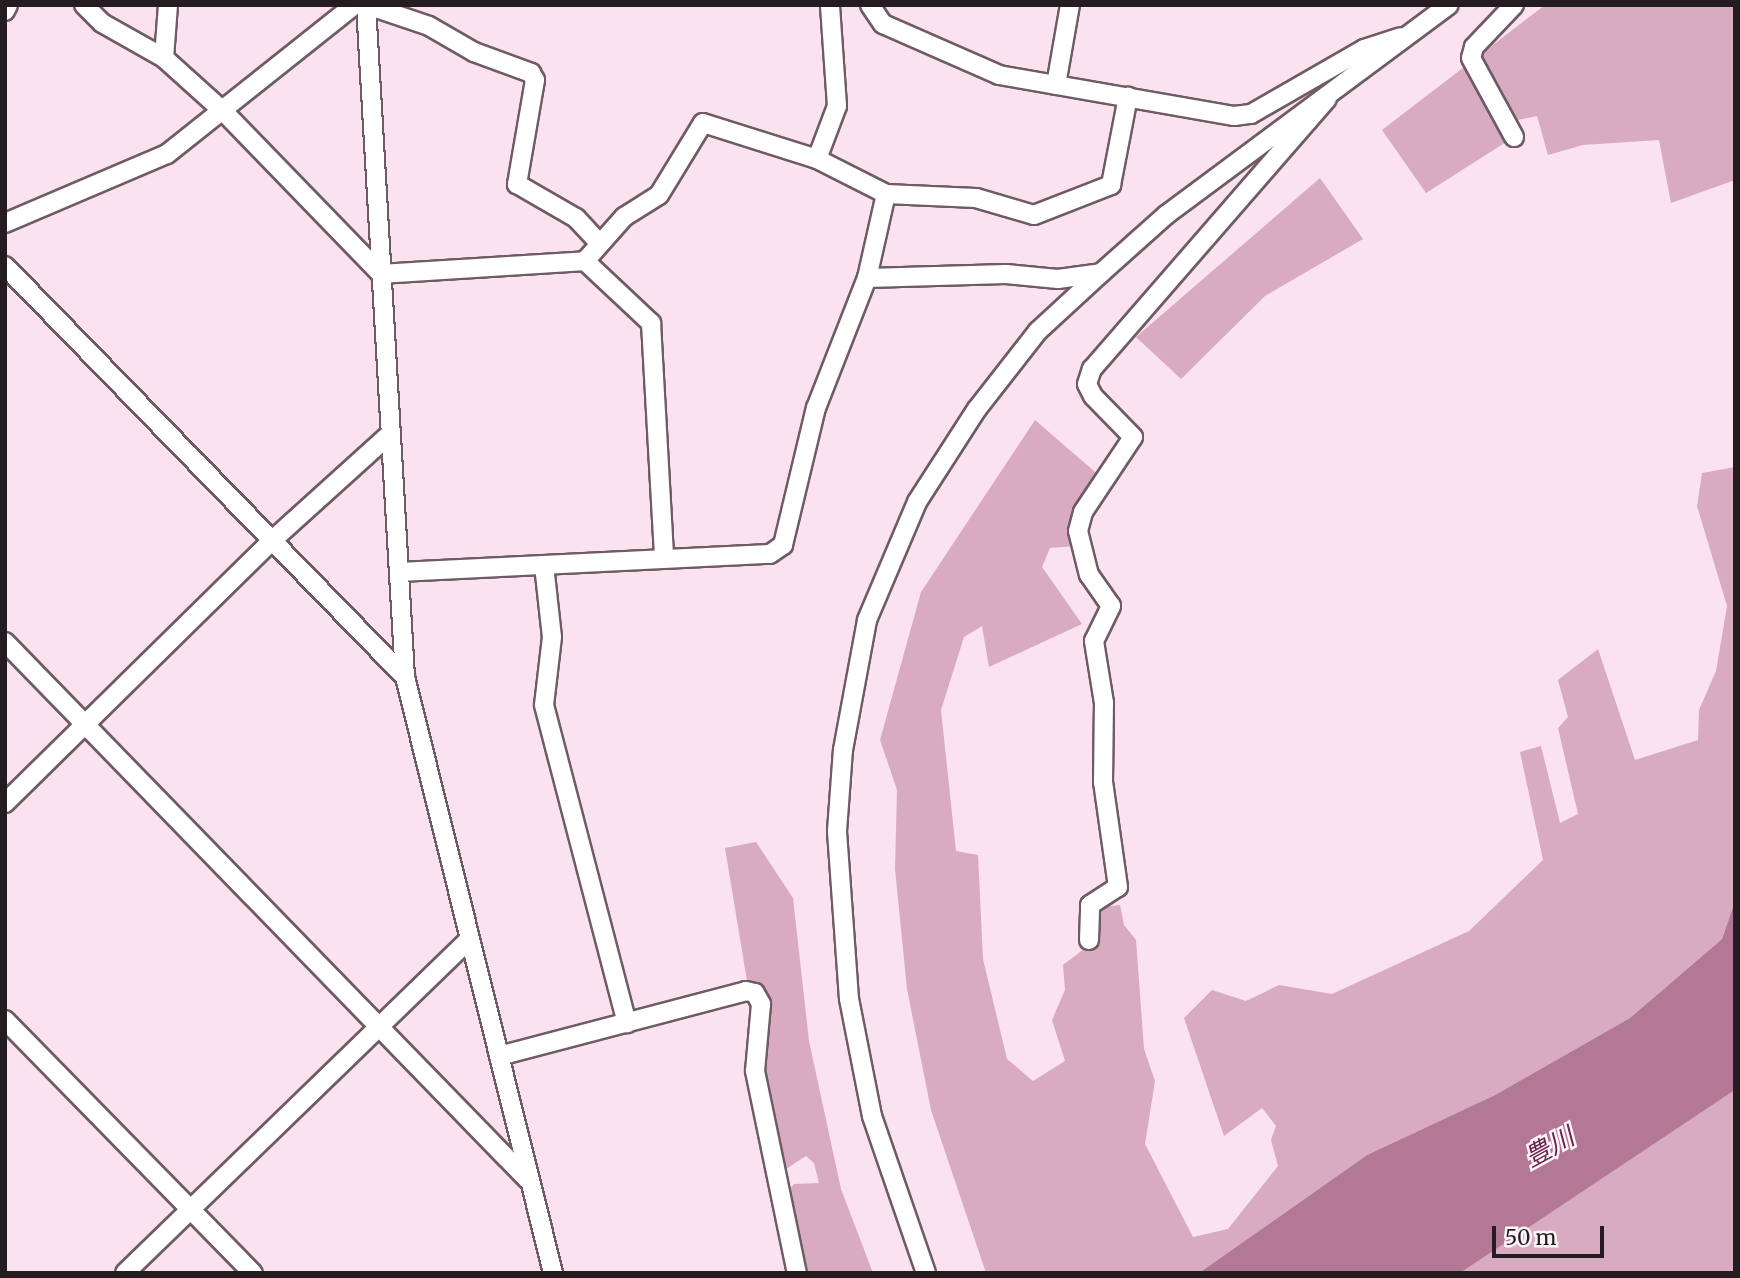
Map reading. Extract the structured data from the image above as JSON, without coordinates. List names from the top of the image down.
{
  "water": ["豊川"],
  "scale_bar": "50 m"
}
